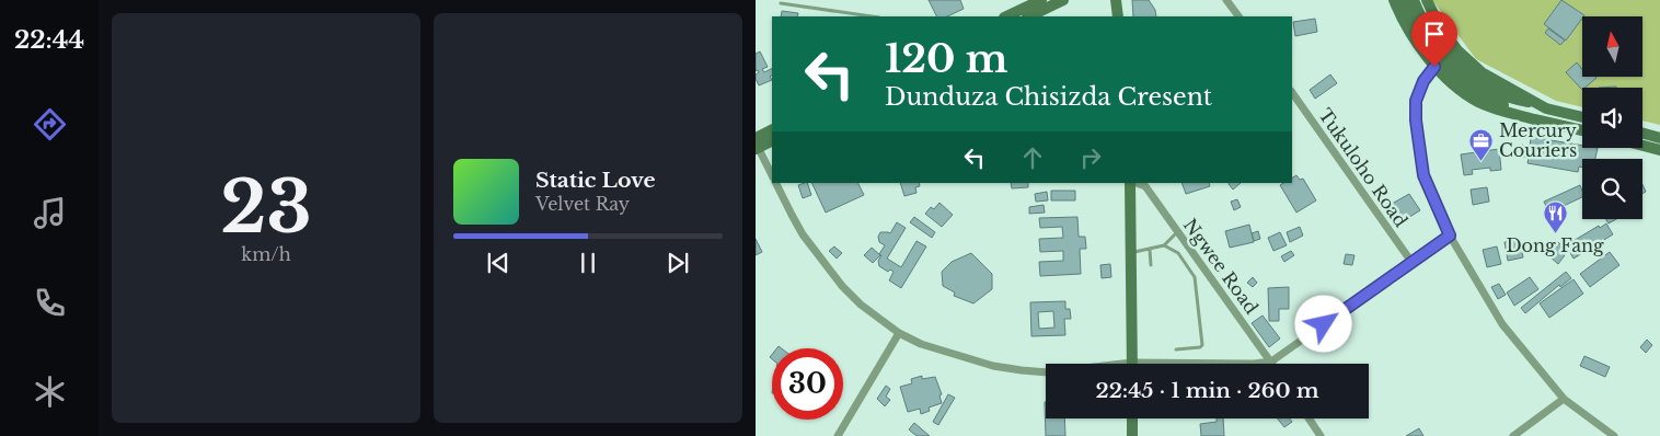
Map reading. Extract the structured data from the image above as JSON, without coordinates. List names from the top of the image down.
{
  "streets": {
    "street": ["Tukuloho Road", "Ngwee Road"]
  },
  "places": {
    "office": ["Mercury Couriers"],
    "restaurant": ["Dong Fang"]
  },
  "north": "top",
  "page": {
    "tabs": "22:44",
    "tile": ["23", "km/h"],
    "turn": ["120 m", "Dunduza Chisizda Cresent"],
    "song": ["Static Love", "Velvet Ray"],
    "limit": "30",
    "trip": "22:45 · 1 min · 260 m"
  }
}
